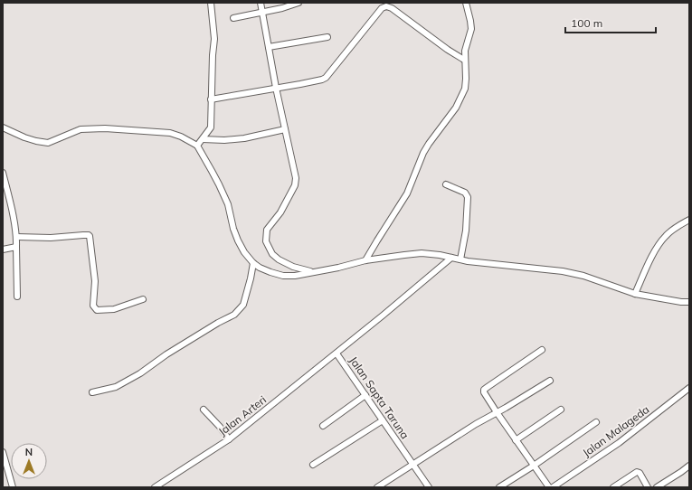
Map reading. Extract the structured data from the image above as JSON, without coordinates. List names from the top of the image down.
{
  "streets": {
    "street": ["Jalan Sapta Taruna", "Jalan Arteri", "Jalan Malageda"]
  },
  "crossings": [
    ["Jalan Sapta Taruna", "Jalan Arteri"]
  ],
  "scale_bar": "100 m",
  "north": "top"
}
